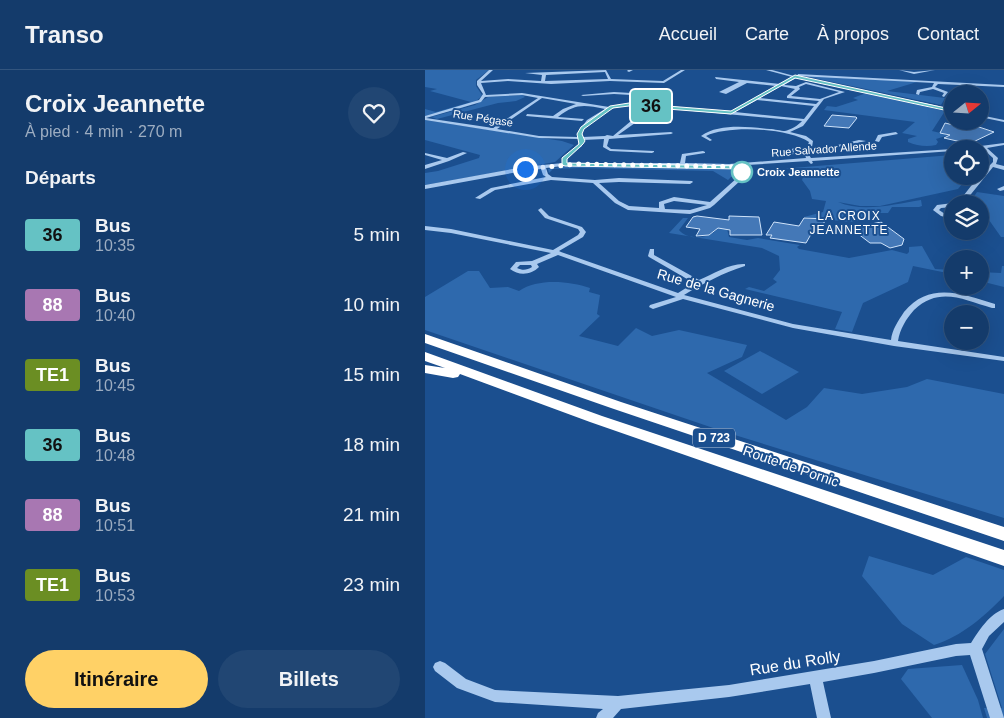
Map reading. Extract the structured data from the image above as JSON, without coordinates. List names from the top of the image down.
{
  "streets": {
    "highway": ["D 723", "Route de Pornic"],
    "street": [
      "Rue Pégase",
      "Rue Salvador Allende",
      "Rue de la Gagnerie",
      "Rue du Rolly"
    ]
  },
  "districts": ["LA CROIX JEANNETTE"],
  "places": ["Croix Jeannette"],
  "lines": ["bus line 36"],
  "north": "right",
  "page": {
    "header": "Transo",
    "nav": [
      "Accueil",
      "Carte",
      "À propos",
      "Contact"
    ],
    "heading": [
      ["Croix Jeannette", "À pied · 4 min · 270 m"],
      "Départs"
    ],
    "on_map": "36",
    "map_buttons": ["+", "−"],
    "list": [
      {
        "mark": "36",
        "name": "Bus",
        "note": "10:35",
        "value": "5 min"
      },
      {
        "mark": "88",
        "name": "Bus",
        "note": "10:40",
        "value": "10 min"
      },
      {
        "mark": "TE1",
        "name": "Bus",
        "note": "10:45",
        "value": "15 min"
      },
      {
        "mark": "36",
        "name": "Bus",
        "note": "10:48",
        "value": "18 min"
      },
      {
        "mark": "88",
        "name": "Bus",
        "note": "10:51",
        "value": "21 min"
      },
      {
        "mark": "TE1",
        "name": "Bus",
        "note": "10:53",
        "value": "23 min"
      }
    ],
    "buttons": ["Itinéraire", "Billets"]
  }
}
